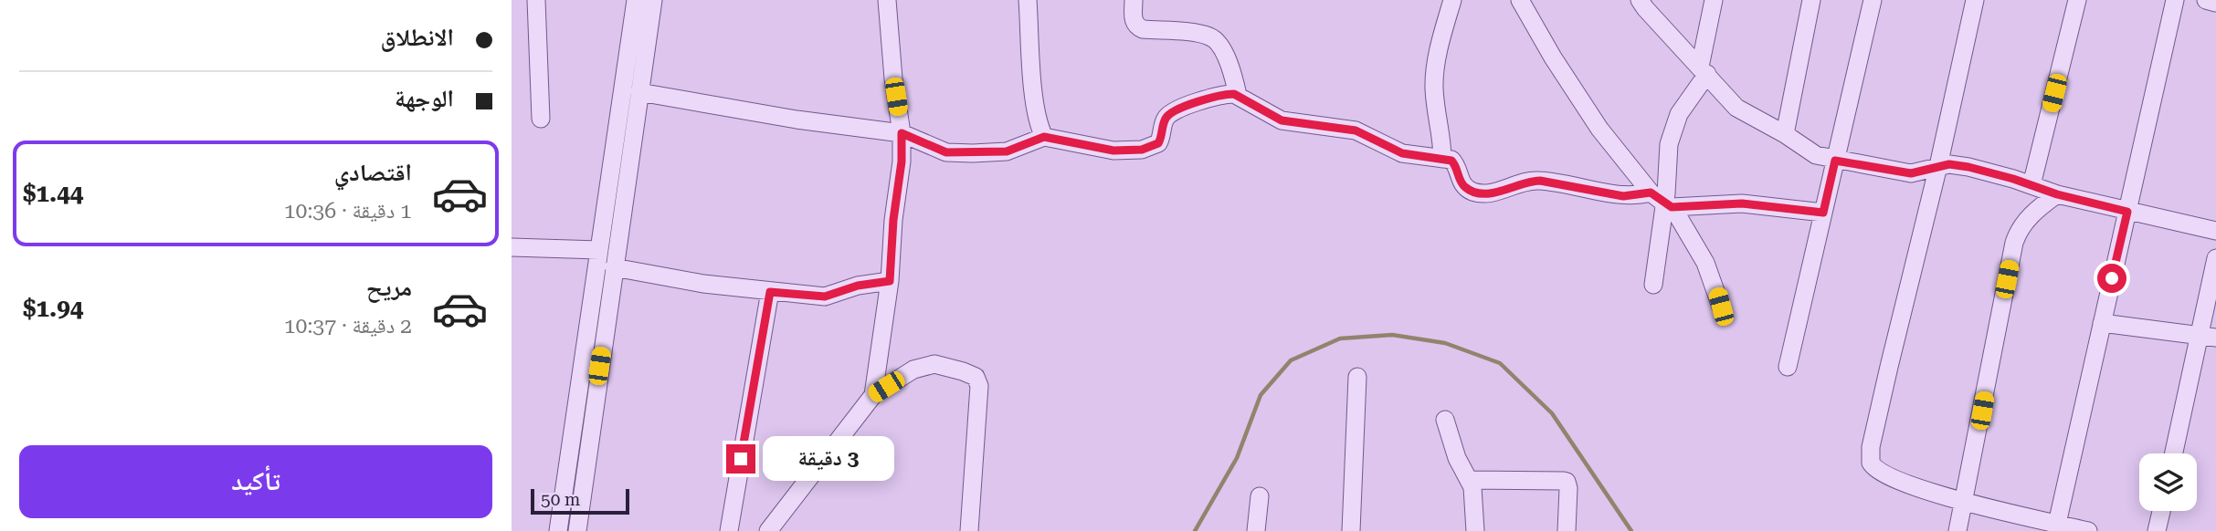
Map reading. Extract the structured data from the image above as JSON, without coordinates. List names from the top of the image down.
{
  "scale_bar": "50 m",
  "page": {
    "banner": ["الانطلاق", "الوجهة"],
    "list": [
      {
        "name": "اقتصادي",
        "note": "1 دقيقة · 10:36",
        "value": "$1.44"
      },
      {
        "name": "مريح",
        "note": "2 دقيقة · 10:37",
        "value": "$1.94"
      }
    ],
    "buttons": "تأكيد",
    "bubble": "3 دقيقة",
    "scale": "50 m"
  }
}
